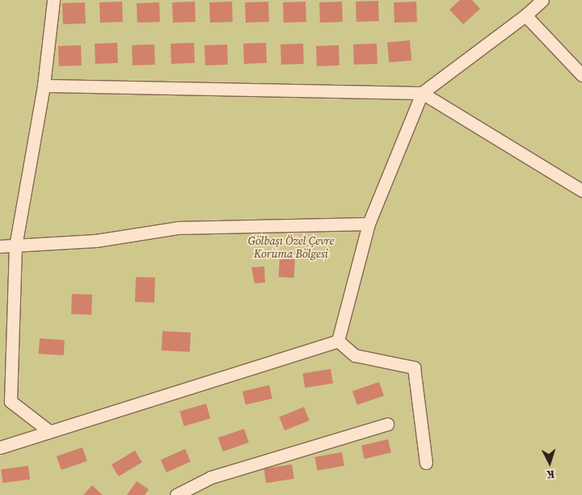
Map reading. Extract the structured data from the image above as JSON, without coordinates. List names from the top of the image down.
{
  "parks": ["Gölbaşı Özel Çevre Koruma Bölgesi"],
  "north": "bottom"
}
